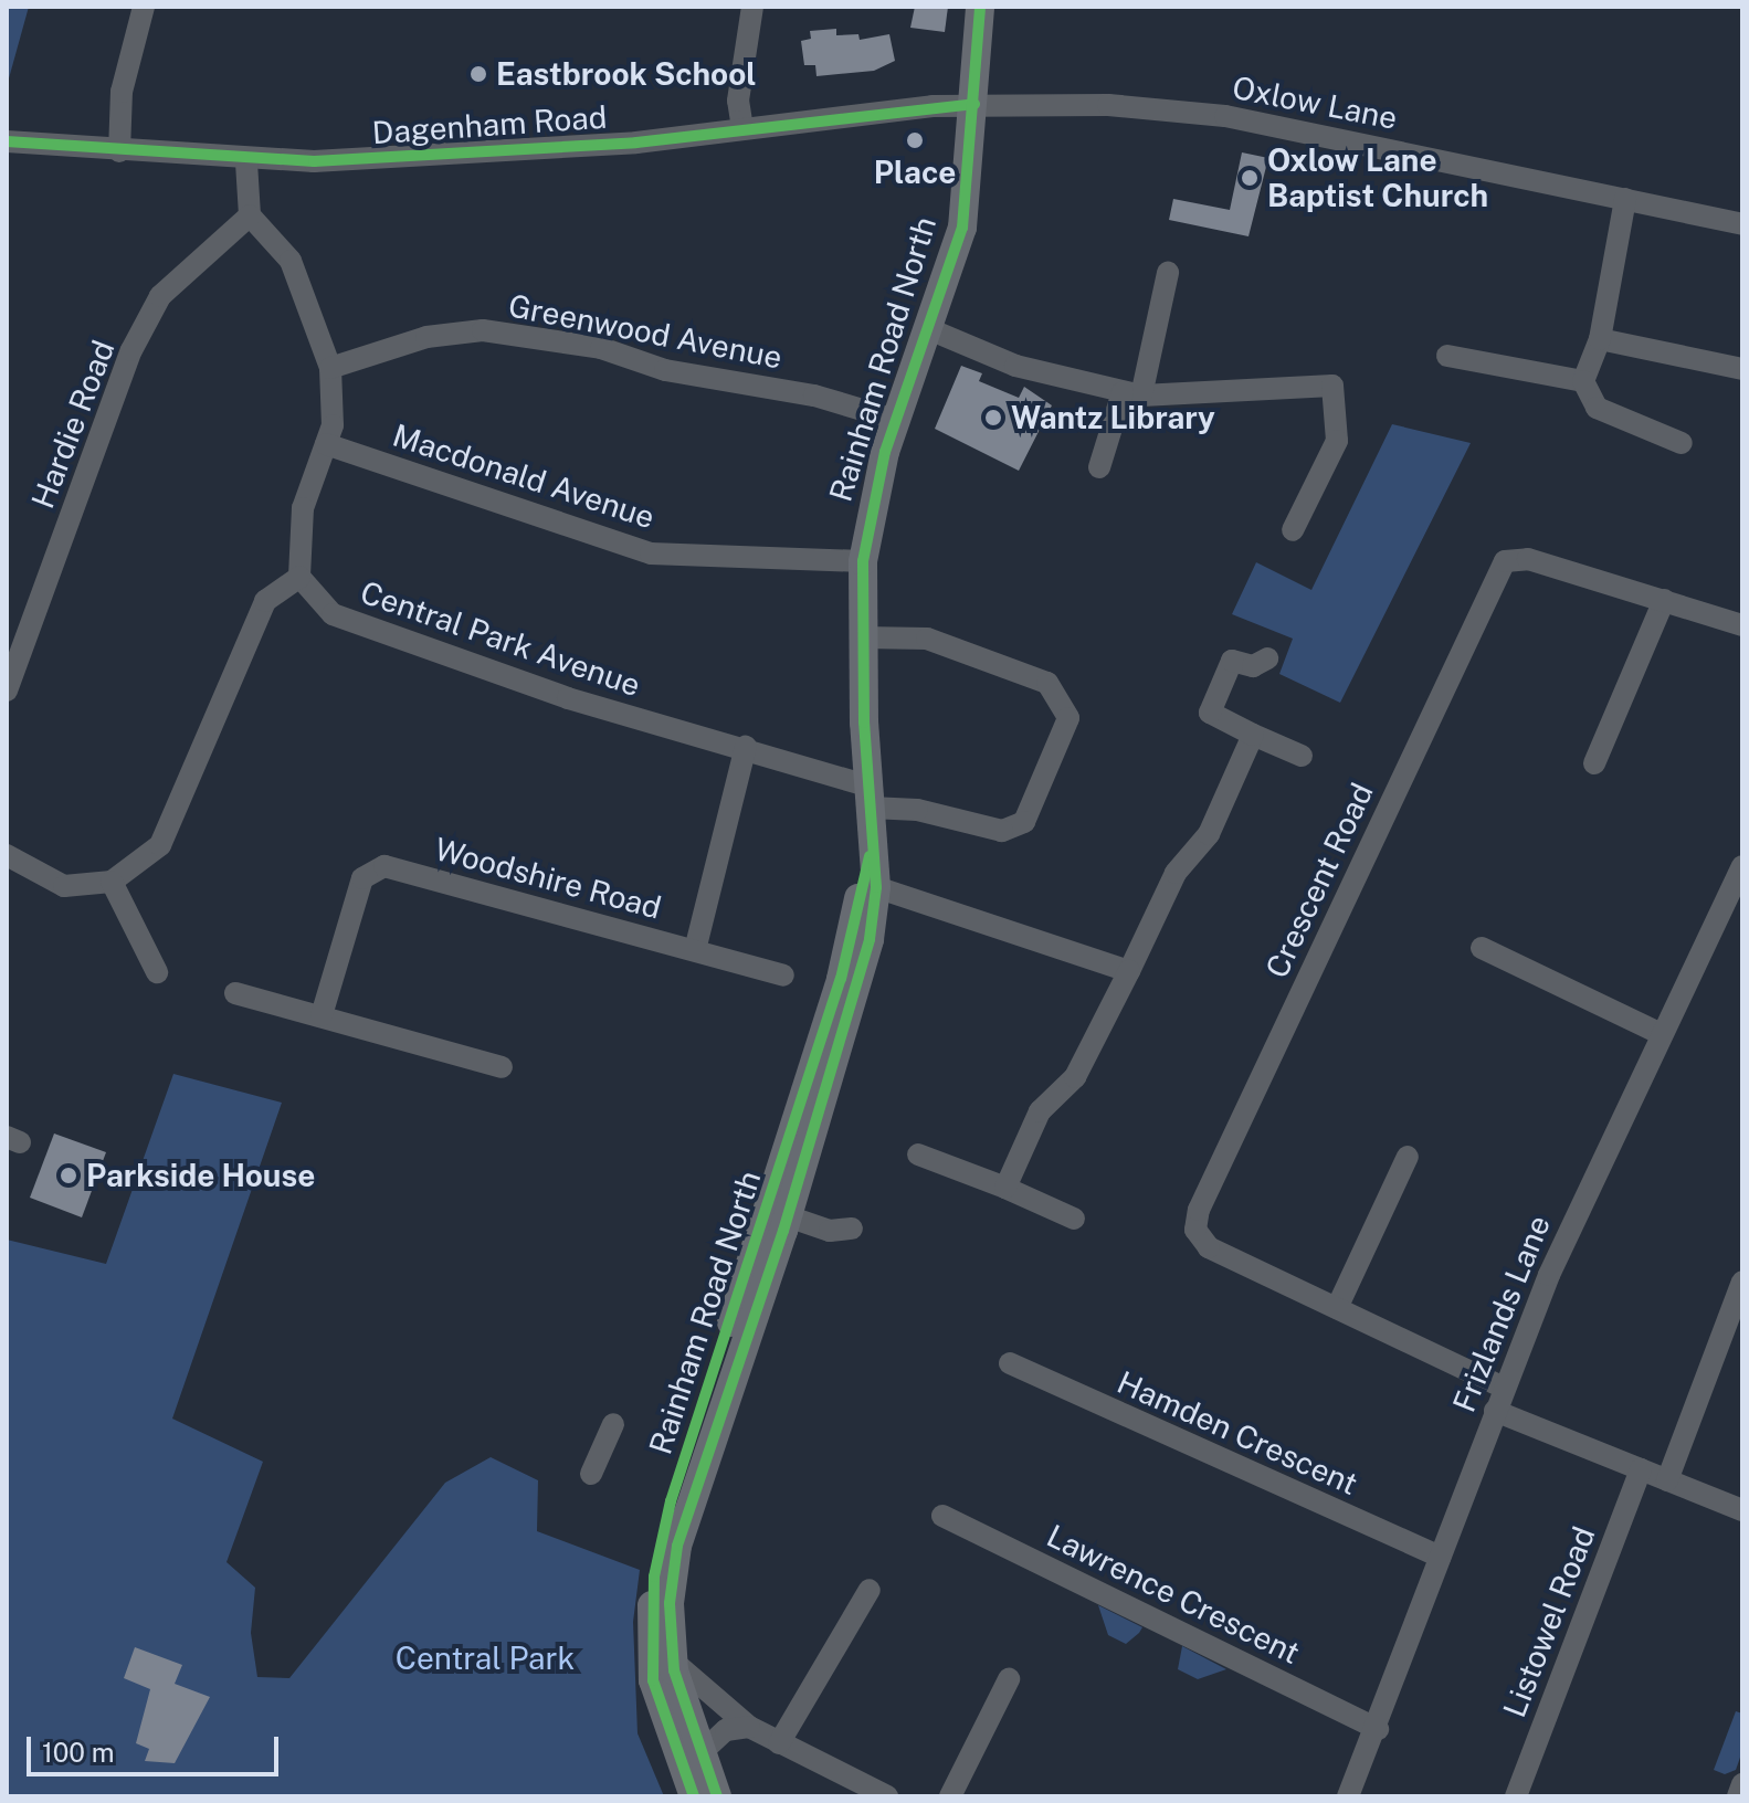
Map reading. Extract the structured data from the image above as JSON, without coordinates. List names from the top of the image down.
{
  "streets": {
    "main road": ["Rainham Road North"],
    "street": [
      "Oxlow Lane",
      "Dagenham Road",
      "Greenwood Avenue",
      "Hardie Road",
      "Macdonald Avenue",
      "Central Park Avenue",
      "Woodshire Road",
      "Crescent Road",
      "Frizlands Lane",
      "Hamden Crescent",
      "Lawrence Crescent",
      "Listowel Road"
    ]
  },
  "crossings": [
    ["Oxlow Lane", "Dagenham Road"],
    ["Oxlow Lane", "Rainham Road North"],
    ["Dagenham Road", "Rainham Road North"],
    ["Greenwood Avenue", "Rainham Road North"],
    ["Rainham Road North", "Macdonald Avenue"],
    ["Rainham Road North", "Central Park Avenue"],
    ["Central Park Avenue", "Woodshire Road"],
    ["Crescent Road", "Frizlands Lane"],
    ["Frizlands Lane", "Hamden Crescent"],
    ["Frizlands Lane", "Lawrence Crescent"]
  ],
  "parks": ["Central Park"],
  "places": [
    "Eastbrook School",
    "Place",
    "Oxlow Lane Baptist Church",
    "Wantz Library",
    "Parkside House"
  ],
  "scale_bar": "100 m"
}
